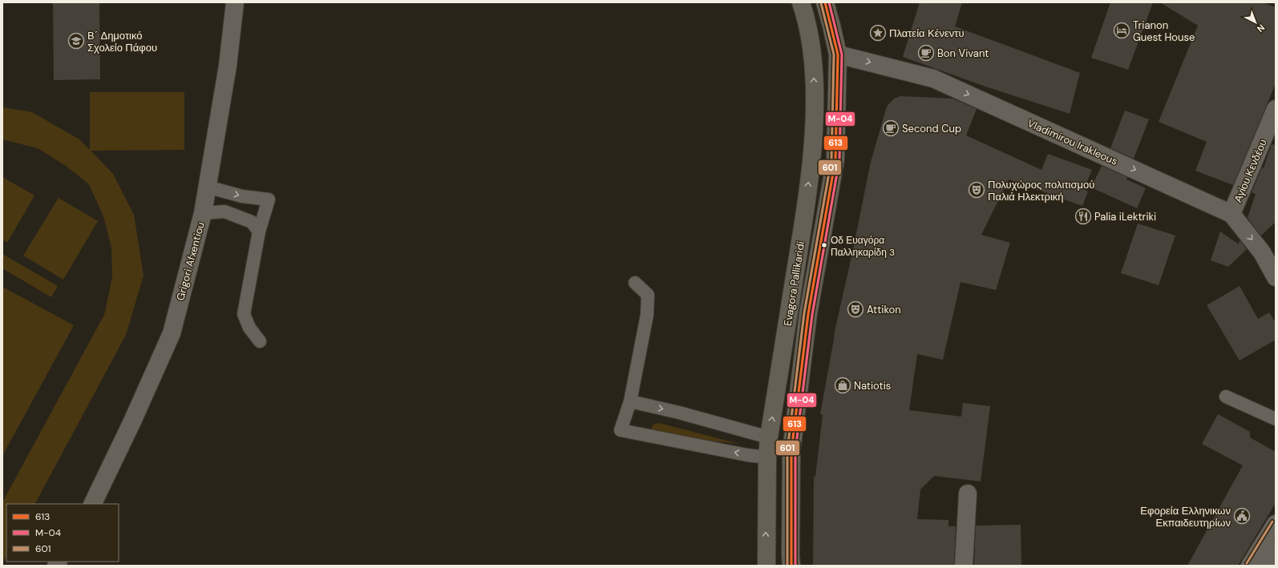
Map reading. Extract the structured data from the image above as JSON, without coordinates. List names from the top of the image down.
{
  "streets": {
    "main road": ["Evagora Pallikaridi"],
    "street": ["Vladimirou Irakleous", "Αγίου Κενδέου", "Grigori Afxentiou"]
  },
  "crossings": [
    ["Vladimirou Irakleous", "Αγίου Κενδέου"],
    ["Vladimirou Irakleous", "Evagora Pallikaridi"]
  ],
  "one_way": ["Vladimirou Irakleous"],
  "places": {
    "hotel": ["Trianon Guest House"],
    "place": ["Πλατεία Κένεντυ"],
    "school or university": ["Β΄ Δημοτικό Σχολείο Πάφου"],
    "cafe": ["Bon Vivant", "Second Cup"],
    "theatre": ["Πολυχώρος πολιτισμού Παλιά Ηλεκτρική", "Attikon"],
    "restaurant": ["Palia iLektriki"],
    "other": ["Οδ Ευαγόρα Παλληκαρίδη 3"],
    "shop": ["Natiotis"],
    "public building": ["Εφορεία Ελληνικων Εκπαιδευτηρίων"]
  },
  "lines": ["transit line 613", "transit line M-04", "transit line 601"],
  "legend": ["613", "M-04", "601"],
  "north": "bottom right"
}
